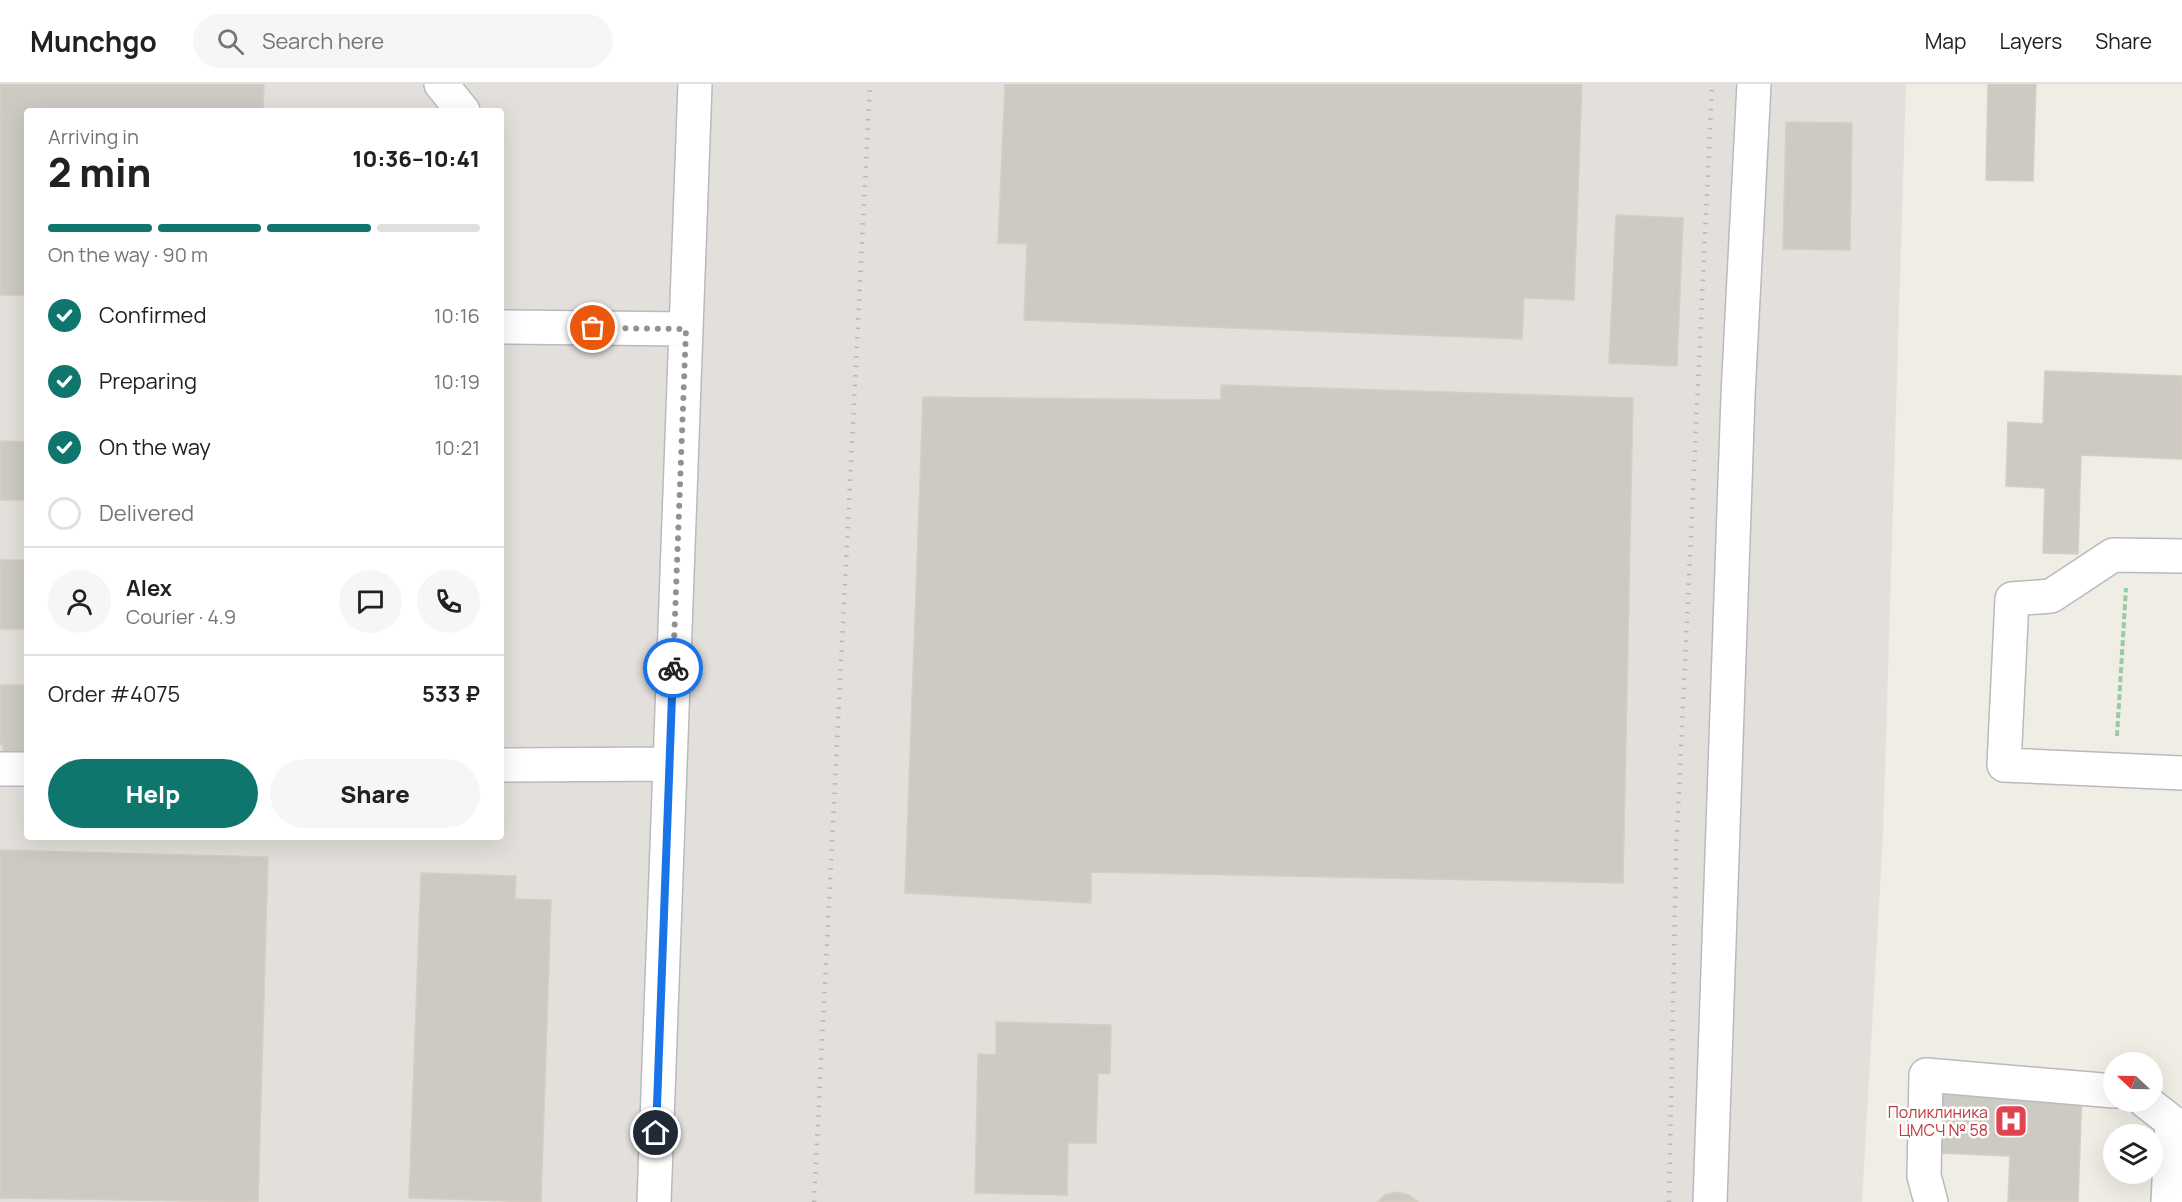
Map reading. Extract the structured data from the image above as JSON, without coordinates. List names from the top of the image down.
{
  "places": {
    "hospital": ["Поликлиника ЦМСЧ № 58"]
  },
  "north": "left",
  "page": {
    "header": "Munchgo",
    "search": "Search here",
    "nav": ["Map", "Layers", "Share"],
    "heading": ["2 min", "Arriving in", "10:36–10:41"],
    "panel": [
      "Alex",
      "Courier · 4.9",
      "Order #4075",
      "533 ₽"
    ],
    "bar": "On the way · 90 m",
    "list": [
      ["Confirmed", "10:16"],
      ["Preparing", "10:19"],
      ["On the way", "10:21"],
      "Delivered"
    ],
    "buttons": ["Help", "Share"]
  }
}
